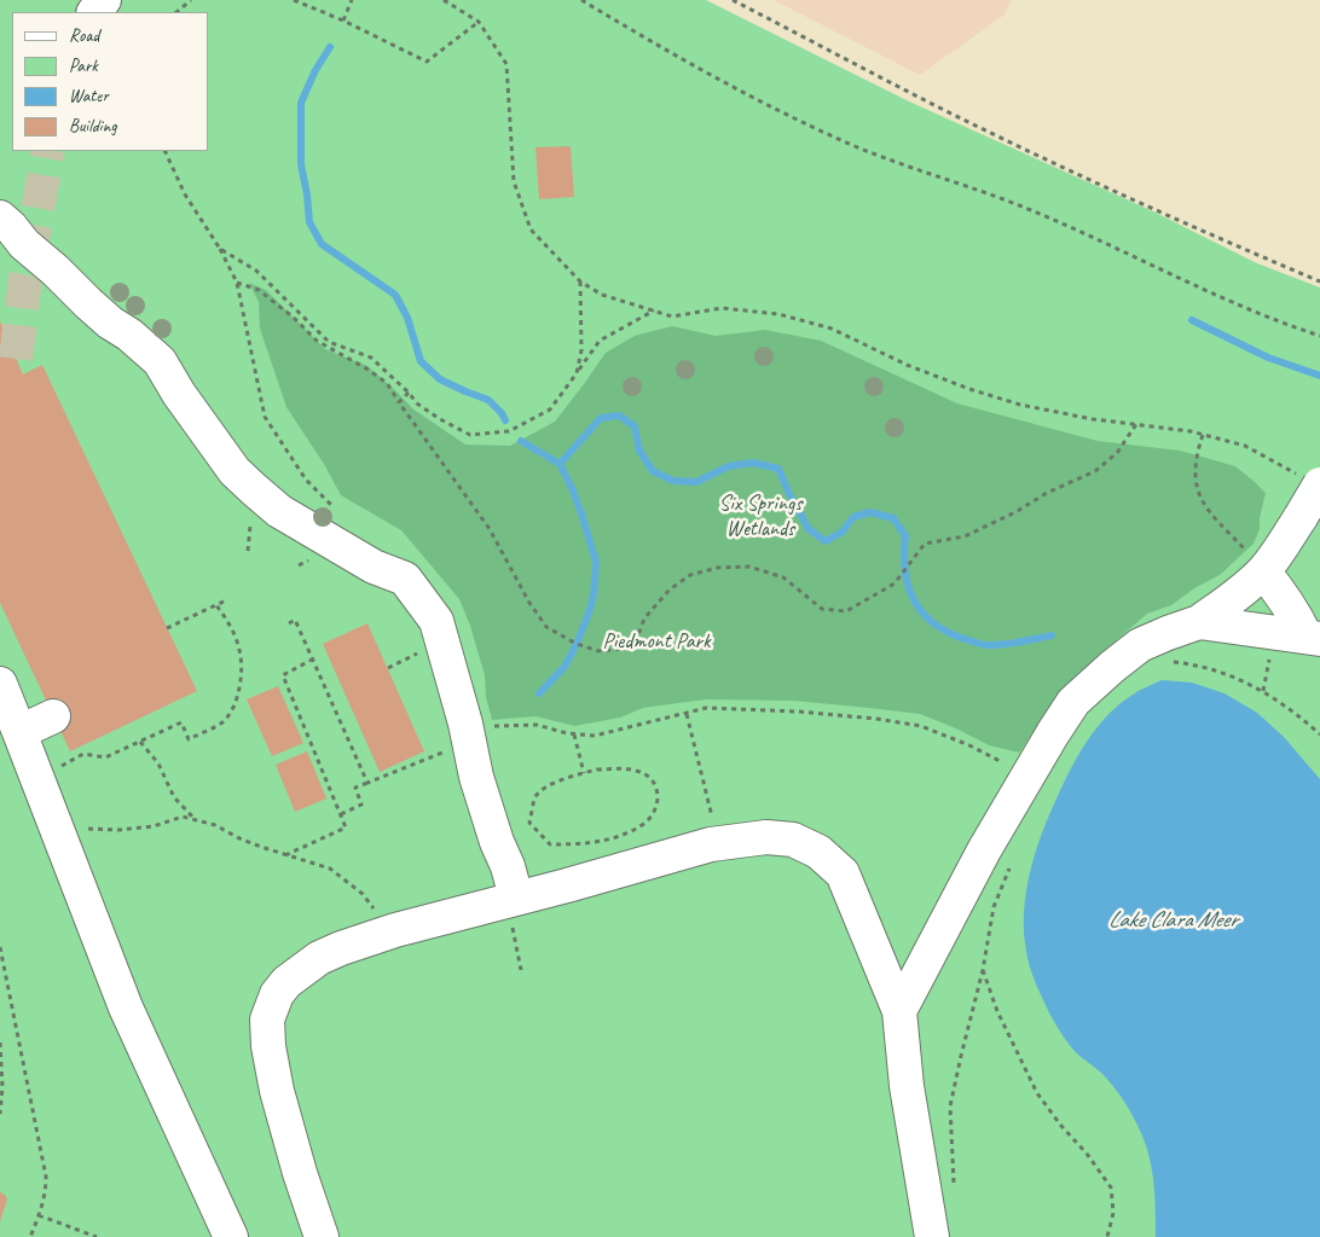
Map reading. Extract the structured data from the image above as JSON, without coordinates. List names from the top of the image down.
{
  "water": ["Lake Clara Meer"],
  "parks": ["Six Springs Wetlands", "Piedmont Park"],
  "legend": [
    "Road",
    "Park",
    "Water",
    "Building"
  ]
}
